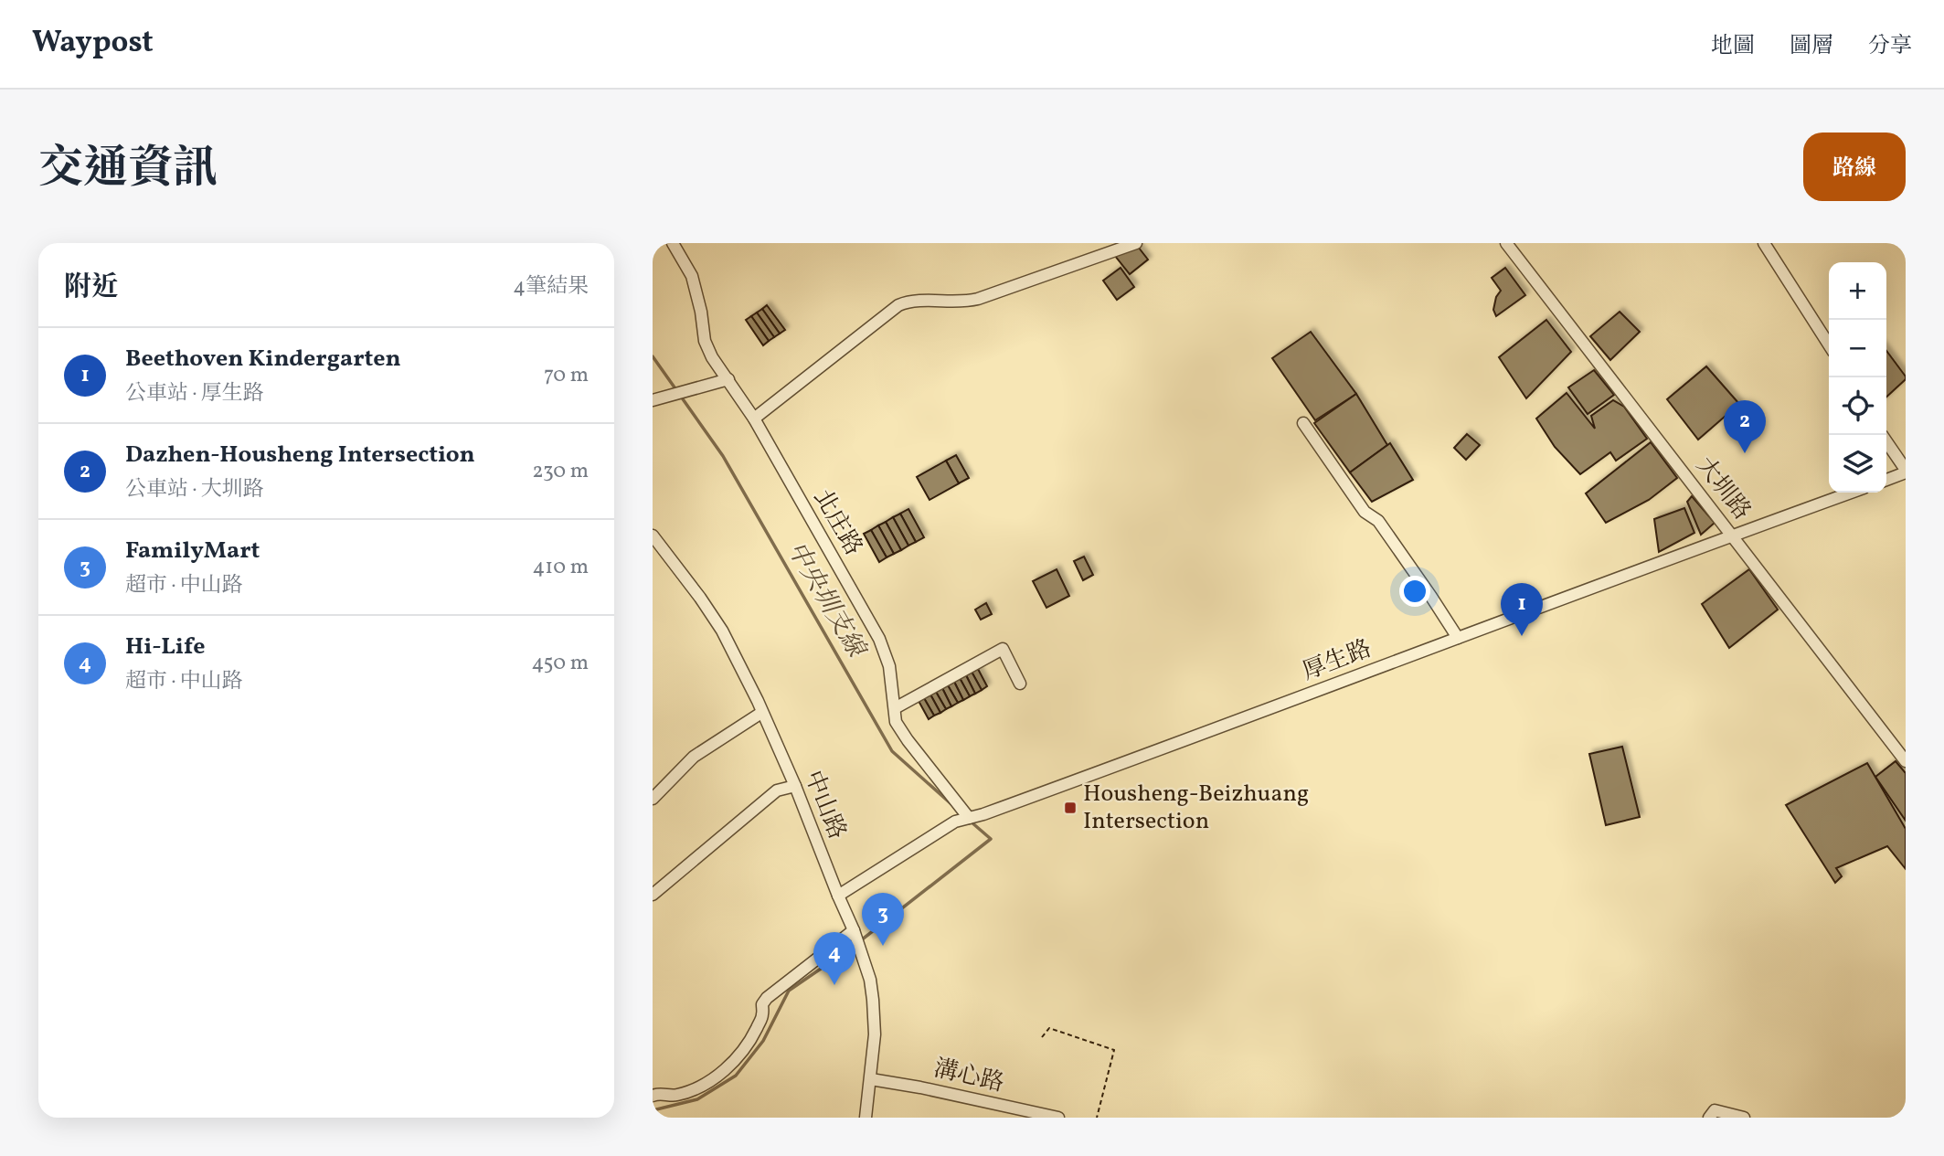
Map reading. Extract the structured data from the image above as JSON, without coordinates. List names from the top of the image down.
{
  "streets": {
    "street": [
      "大圳路",
      "北庄路",
      "厚生路",
      "中山路",
      "溝心路"
    ]
  },
  "crossings": [
    ["大圳路", "厚生路"],
    ["北庄路", "厚生路"],
    ["厚生路", "中山路"],
    ["中山路", "溝心路"]
  ],
  "water": ["中央圳支線"],
  "places": {
    "transit": ["Housheng-Beizhuang Intersection"]
  },
  "page": {
    "header": "Waypost",
    "nav": ["地圖", "圖層", "分享"],
    "title": "交通資訊",
    "buttons": "路線",
    "heading": ["附近", "4筆結果"],
    "map_buttons": ["+", "−"],
    "list": [
      {
        "mark": "1",
        "name": "Beethoven Kindergarten",
        "note": "公車站 · 厚生路",
        "value": "70 m"
      },
      {
        "mark": "2",
        "name": "Dazhen-Housheng Intersection",
        "note": "公車站 · 大圳路",
        "value": "230 m"
      },
      {
        "mark": "3",
        "name": "FamilyMart",
        "note": "超市 · 中山路",
        "value": "410 m"
      },
      {
        "mark": "4",
        "name": "Hi-Life",
        "note": "超市 · 中山路",
        "value": "450 m"
      }
    ],
    "pins": [
      "2",
      "1",
      "3",
      "4"
    ]
  }
}
